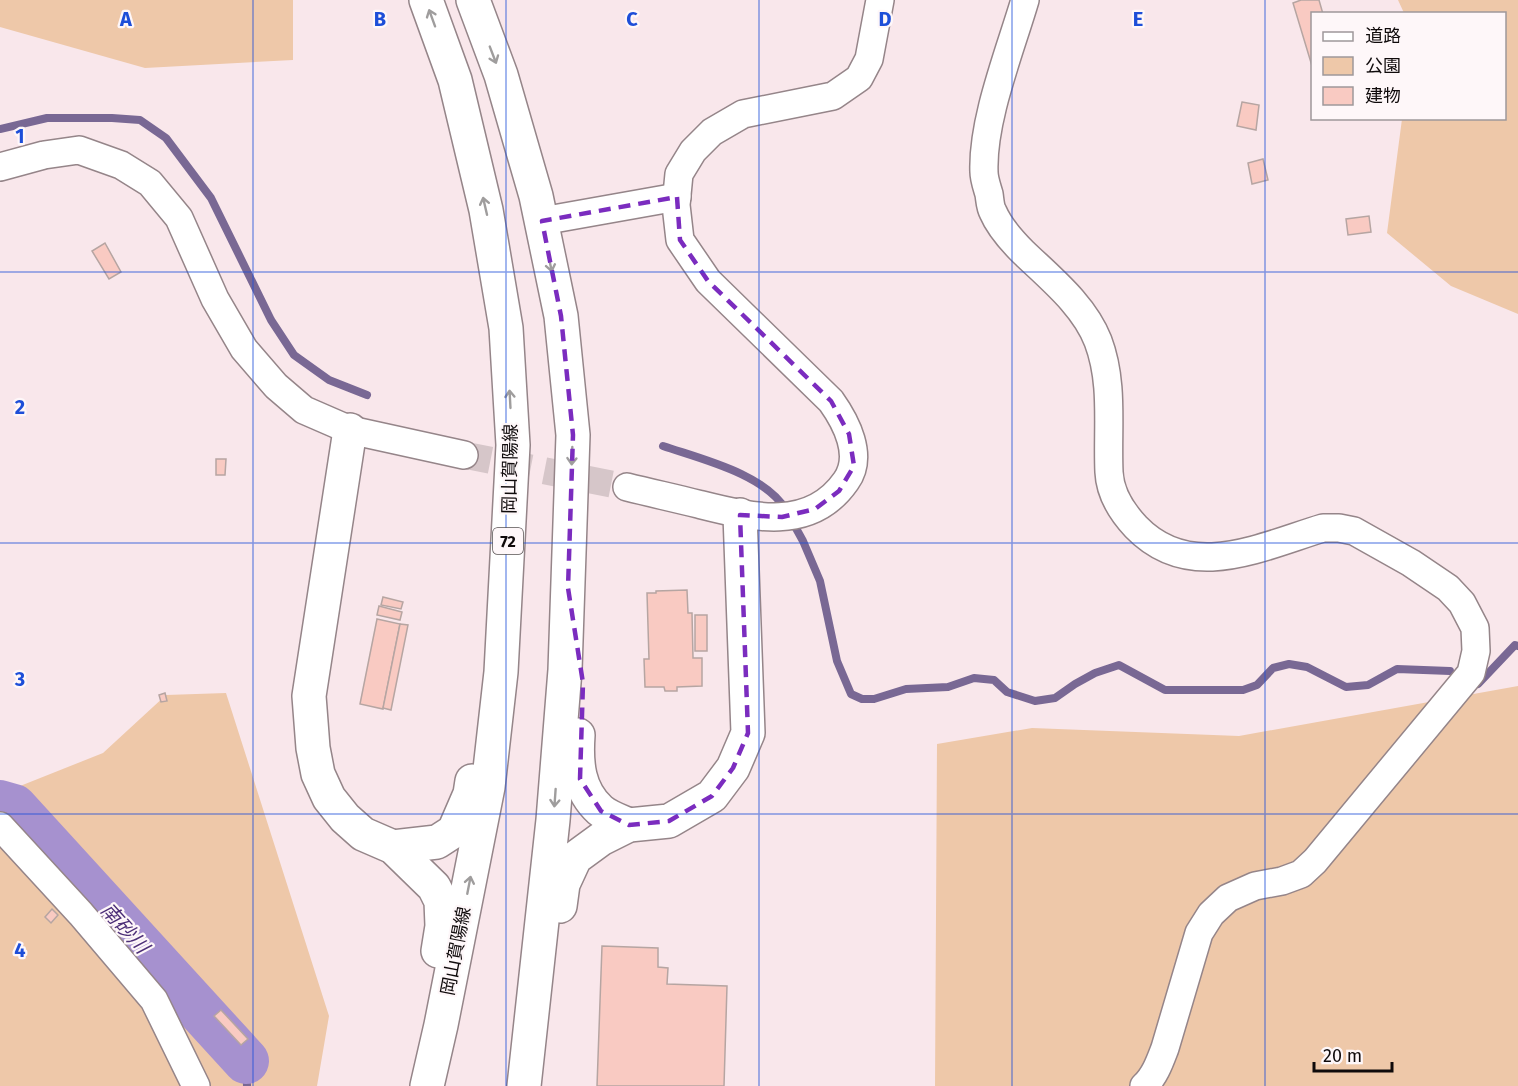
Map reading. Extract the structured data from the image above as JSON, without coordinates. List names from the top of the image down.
{
  "streets": {
    "main road": ["岡山賀陽線", "72"]
  },
  "water": ["南砂川"],
  "legend": ["道路", "公園", "建物"],
  "scale_bar": "20 m",
  "grid": {
    "columns": [
      "A",
      "B",
      "C",
      "D",
      "E"
    ],
    "rows": [
      "1",
      "2",
      "3",
      "4"
    ]
  }
}
